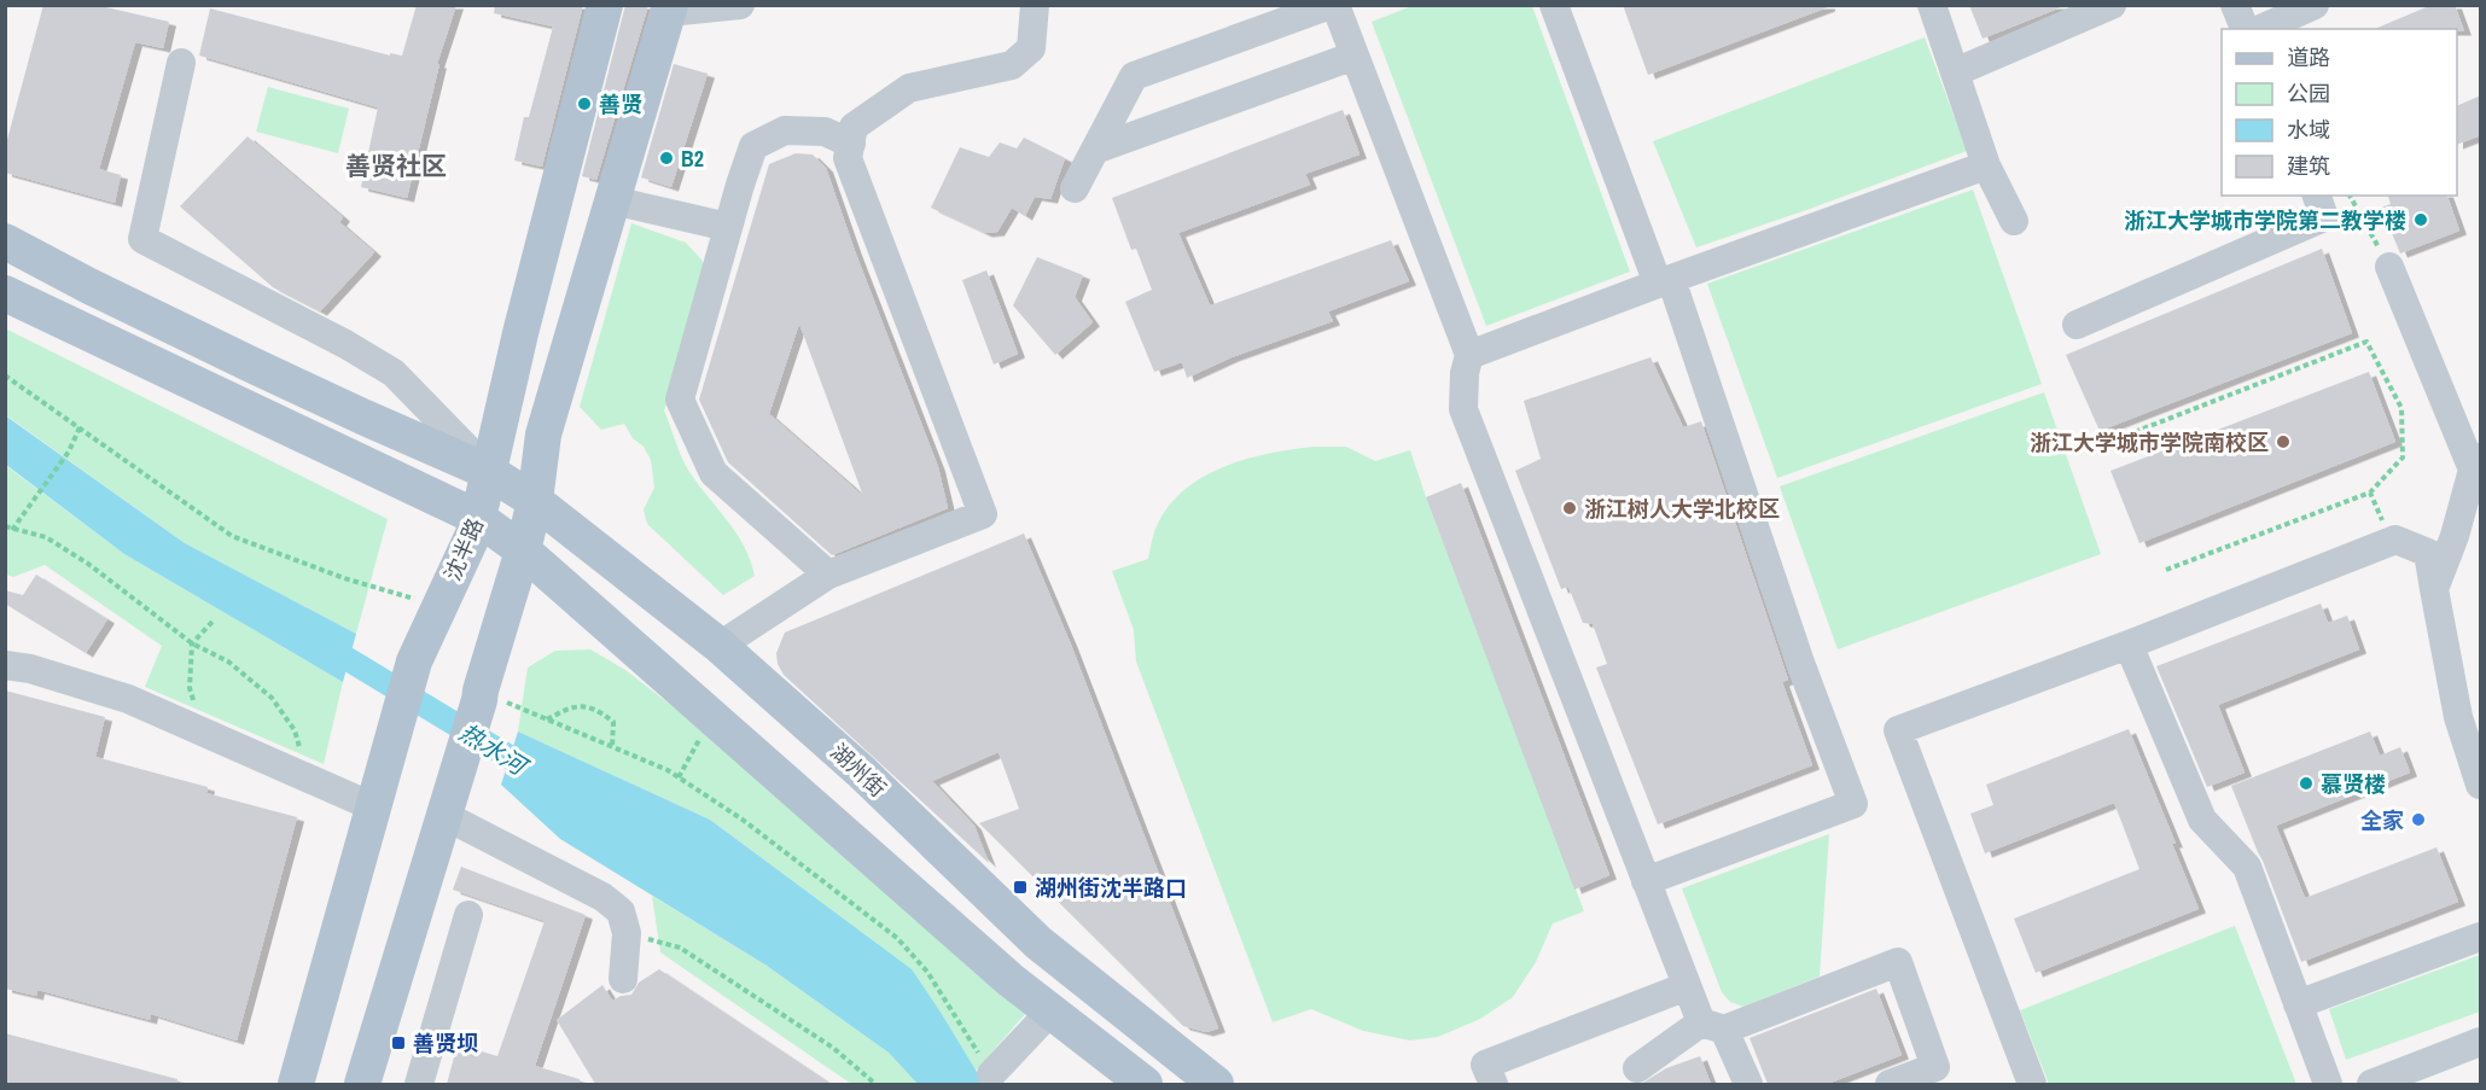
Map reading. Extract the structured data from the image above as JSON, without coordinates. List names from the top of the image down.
{
  "streets": {
    "main road": ["沈半路", "湖州街"]
  },
  "crossings": [
    ["沈半路", "湖州街"]
  ],
  "districts": ["善贤社区"],
  "water": ["热水河"],
  "places": {
    "other": [
      "善贤",
      "B2",
      "浙江大学城市学院第二教学楼",
      "浙江大学城市学院南校区",
      "浙江树人大学北校区",
      "慕贤楼",
      "全家"
    ],
    "transit": ["湖州街沈半路口", "善贤坝"]
  },
  "legend": [
    "道路",
    "公园",
    "水域",
    "建筑"
  ]
}
